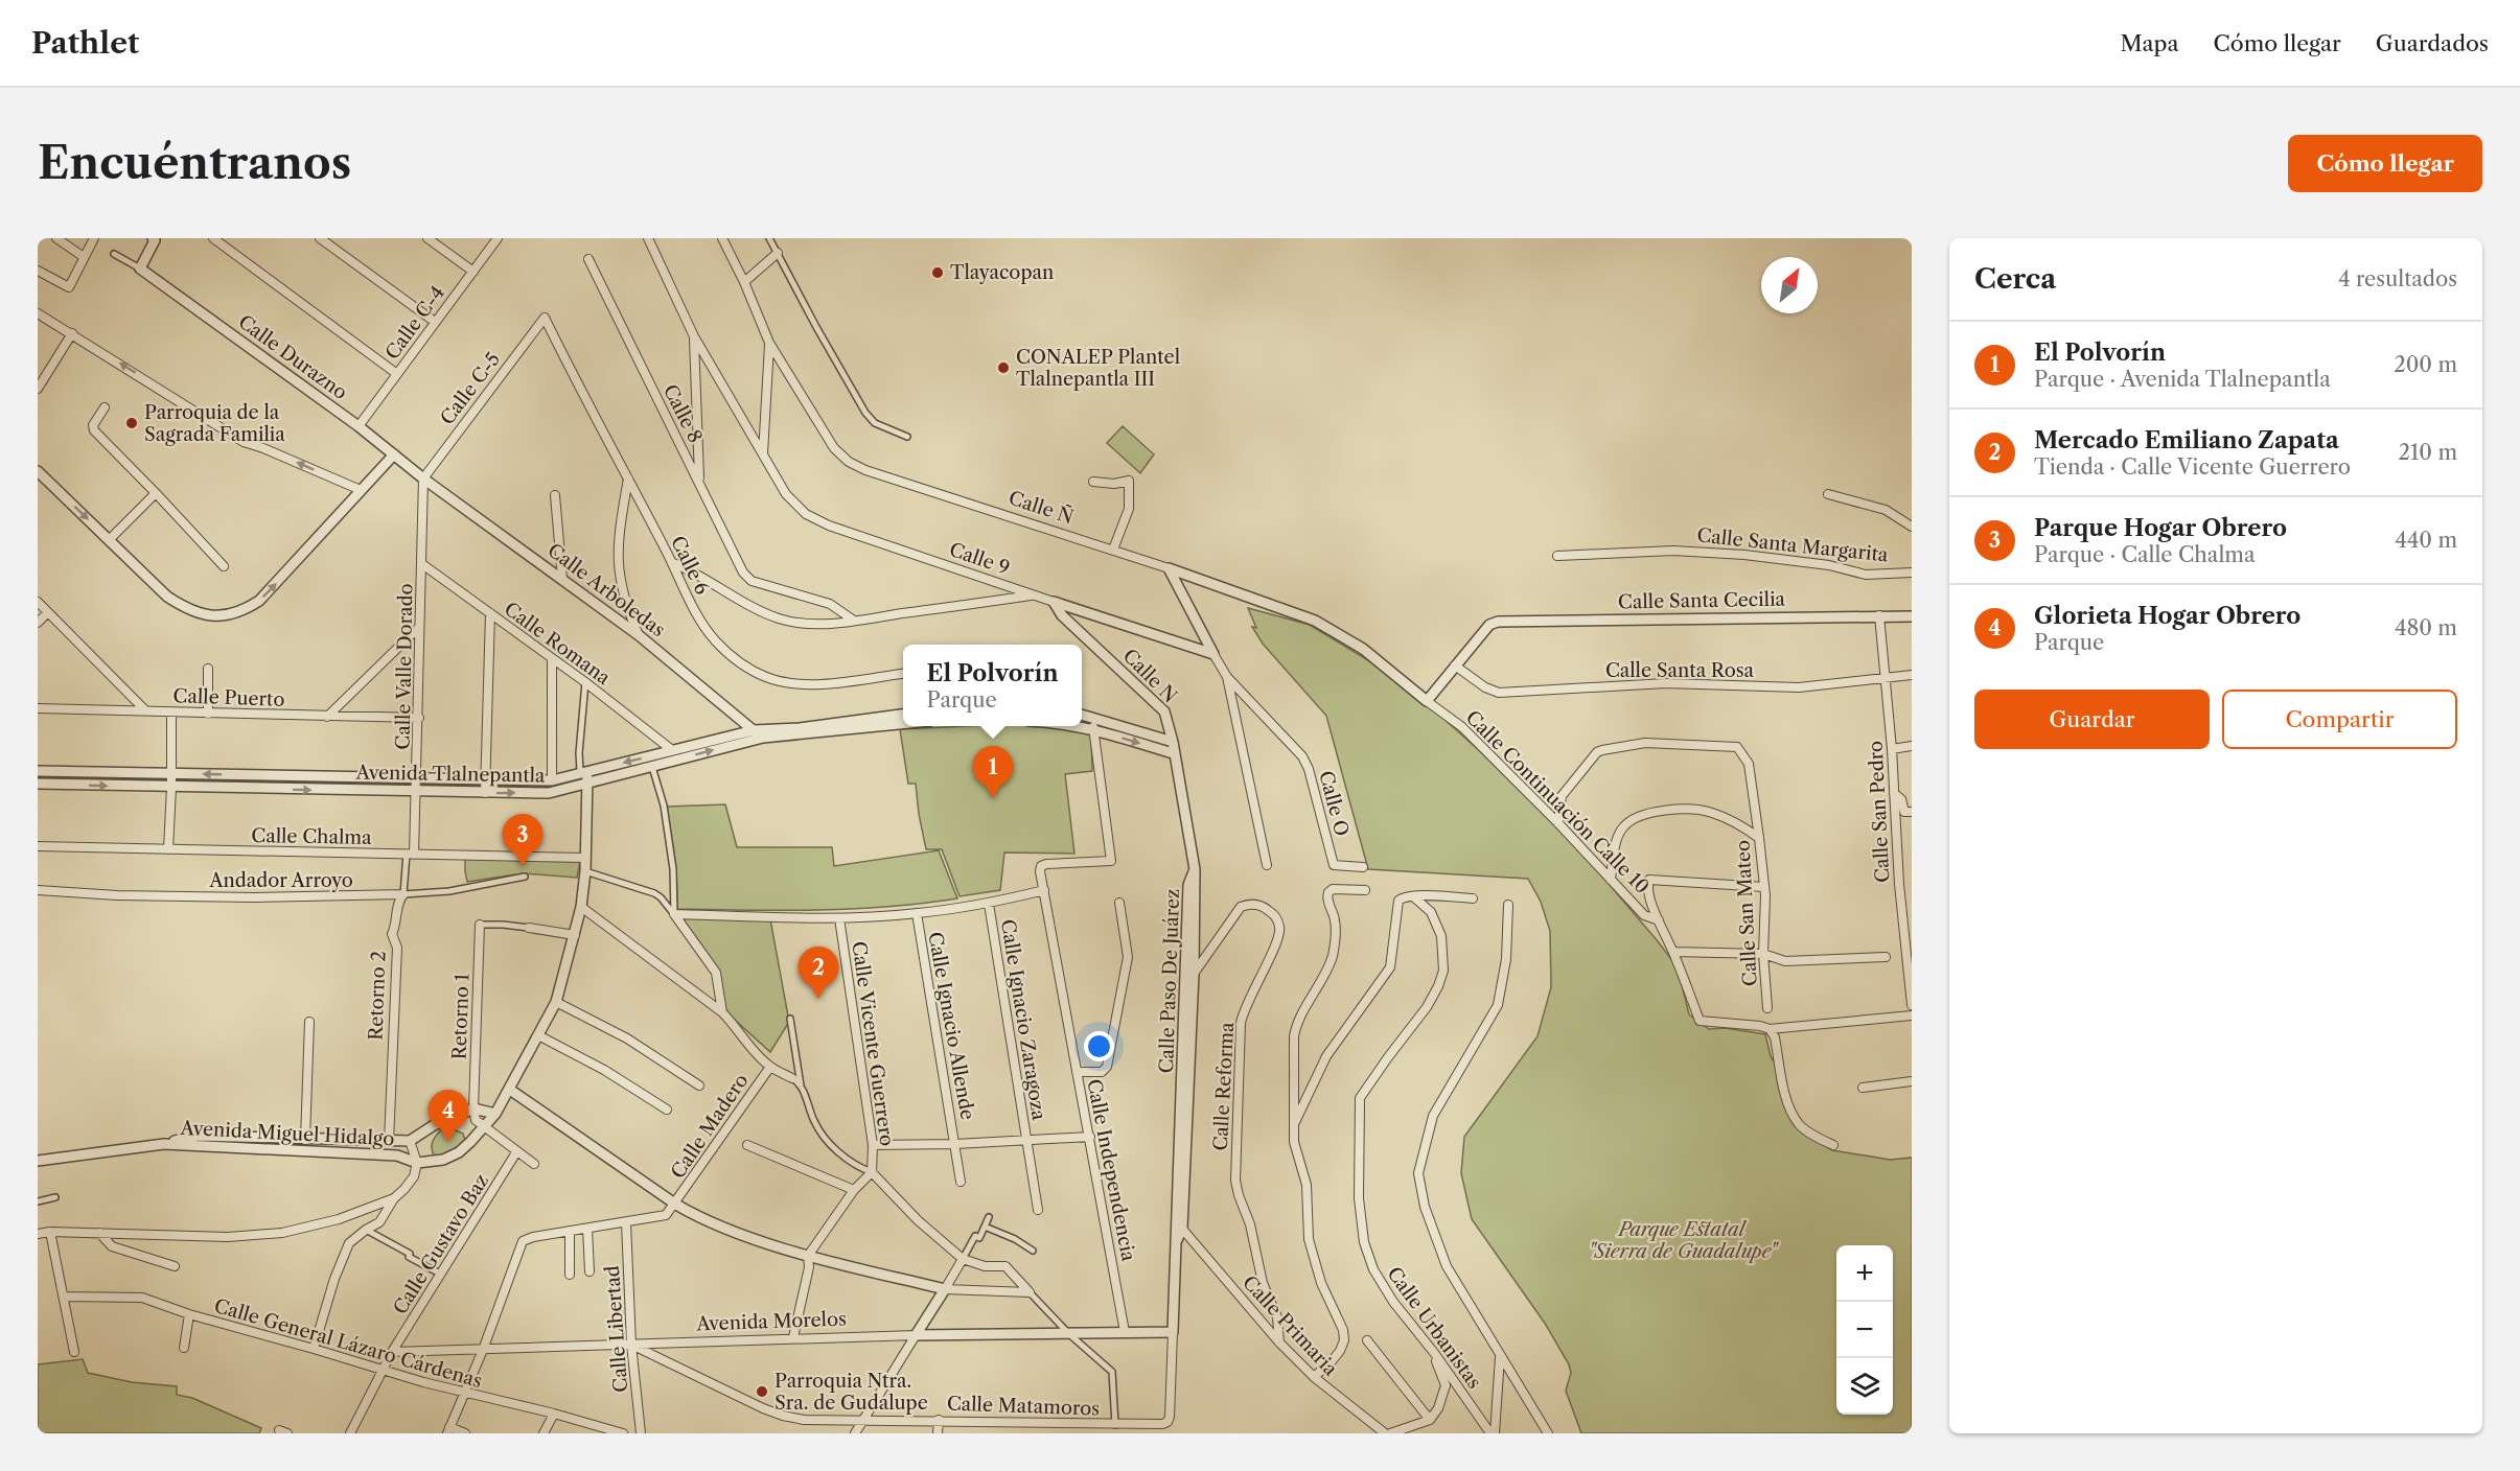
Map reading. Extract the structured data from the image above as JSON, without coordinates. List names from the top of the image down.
{
  "streets": {
    "street": [
      "Calle C-4",
      "Calle Durazno",
      "Calle C-5",
      "Calle 8",
      "Calle Ñ",
      "Calle Santa Margarita",
      "Calle 9",
      "Calle 6",
      "Calle Arboledas",
      "Calle Santa Cecilia",
      "Calle Romana",
      "Calle Valle Dorado",
      "Calle Santa Rosa",
      "Calle N",
      "Calle Puerto",
      "Avenida Tlalnepantla",
      "Calle Continuación Calle 10",
      "Calle O",
      "Calle San Pedro",
      "Calle Chalma",
      "Andador Arroyo",
      "Calle San Mateo",
      "Calle Paso De Juárez",
      "Retorno 2",
      "Retorno 1",
      "Calle Ignacio Zaragoza",
      "Calle Ignacio Allende",
      "Calle Vicente Guerrero",
      "Calle Reforma",
      "Calle Madero",
      "Avenida Miguel Hidalgo",
      "Calle Independencia",
      "Calle Gustavo Baz",
      "Avenida Morelos",
      "Calle Primaria",
      "Calle Urbanistas",
      "Calle Libertad",
      "Calle General Lázaro Cárdenas",
      "Calle Matamoros"
    ]
  },
  "crossings": [
    ["Calle C-4", "Calle Durazno"],
    ["Calle Durazno", "Calle C-5"],
    ["Calle Durazno", "Calle Arboledas"],
    ["Calle Durazno", "Calle Valle Dorado"],
    ["Calle C-5", "Calle 6"],
    ["Calle C-5", "Calle Arboledas"],
    ["Calle C-5", "Calle Valle Dorado"],
    ["Calle Ñ", "Calle Continuación Calle 10"],
    ["Calle 9", "Calle N"],
    ["Calle Arboledas", "Calle Valle Dorado"],
    ["Calle Arboledas", "Avenida Tlalnepantla"],
    ["Calle Santa Cecilia", "Calle Santa Rosa"],
    ["Calle Santa Cecilia", "Calle San Pedro"],
    ["Calle Romana", "Calle Valle Dorado"],
    ["Calle Romana", "Avenida Tlalnepantla"],
    ["Calle Valle Dorado", "Calle Puerto"],
    ["Calle Valle Dorado", "Avenida Tlalnepantla"],
    ["Calle Valle Dorado", "Calle Chalma"],
    ["Calle Valle Dorado", "Retorno 2"],
    ["Calle Santa Rosa", "Calle San Pedro"],
    ["Calle N", "Calle Paso De Juárez"],
    ["Calle Continuación Calle 10", "Calle San Mateo"],
    ["Calle Chalma", "Retorno 2"],
    ["Andador Arroyo", "Retorno 2"],
    ["Calle Paso De Juárez", "Calle Reforma"],
    ["Retorno 1", "Avenida Miguel Hidalgo"],
    ["Calle Vicente Guerrero", "Avenida Morelos"],
    ["Calle Reforma", "Calle Primaria"],
    ["Calle Independencia", "Avenida Morelos"],
    ["Calle Gustavo Baz", "Avenida Morelos"],
    ["Avenida Morelos", "Calle Libertad"],
    ["Avenida Morelos", "Calle Matamoros"],
    ["Calle Libertad", "Calle Matamoros"]
  ],
  "parks": ["Parque Estatal \"Sierra de Guadalupe\""],
  "places": [
    "Tlayacopan",
    "CONALEP Plantel Tlalnepantla III",
    "Parroquia de la Sagrada Familia",
    "Parroquia Ntra. Sra. de Gudalupe"
  ],
  "north": "top right",
  "page": {
    "header": "Pathlet",
    "nav": ["Mapa", "Cómo llegar", "Guardados"],
    "buttons": [
      "Cómo llegar",
      ["Guardar", "Compartir"]
    ],
    "title": "Encuéntranos",
    "heading": ["Cerca", "4 resultados"],
    "list": [
      {
        "mark": "1",
        "name": "El Polvorín",
        "note": "Parque · Avenida Tlalnepantla",
        "value": "200 m"
      },
      {
        "mark": "2",
        "name": "Mercado Emiliano Zapata",
        "note": "Tienda · Calle Vicente Guerrero",
        "value": "210 m"
      },
      {
        "mark": "3",
        "name": "Parque Hogar Obrero",
        "note": "Parque · Calle Chalma",
        "value": "440 m"
      },
      {
        "mark": "4",
        "name": "Glorieta Hogar Obrero",
        "note": "Parque",
        "value": "480 m"
      }
    ],
    "popup": ["El Polvorín", "Parque"],
    "pins": [
      "1",
      "3",
      "2",
      "4"
    ],
    "map_buttons": ["+", "−"]
  }
}
